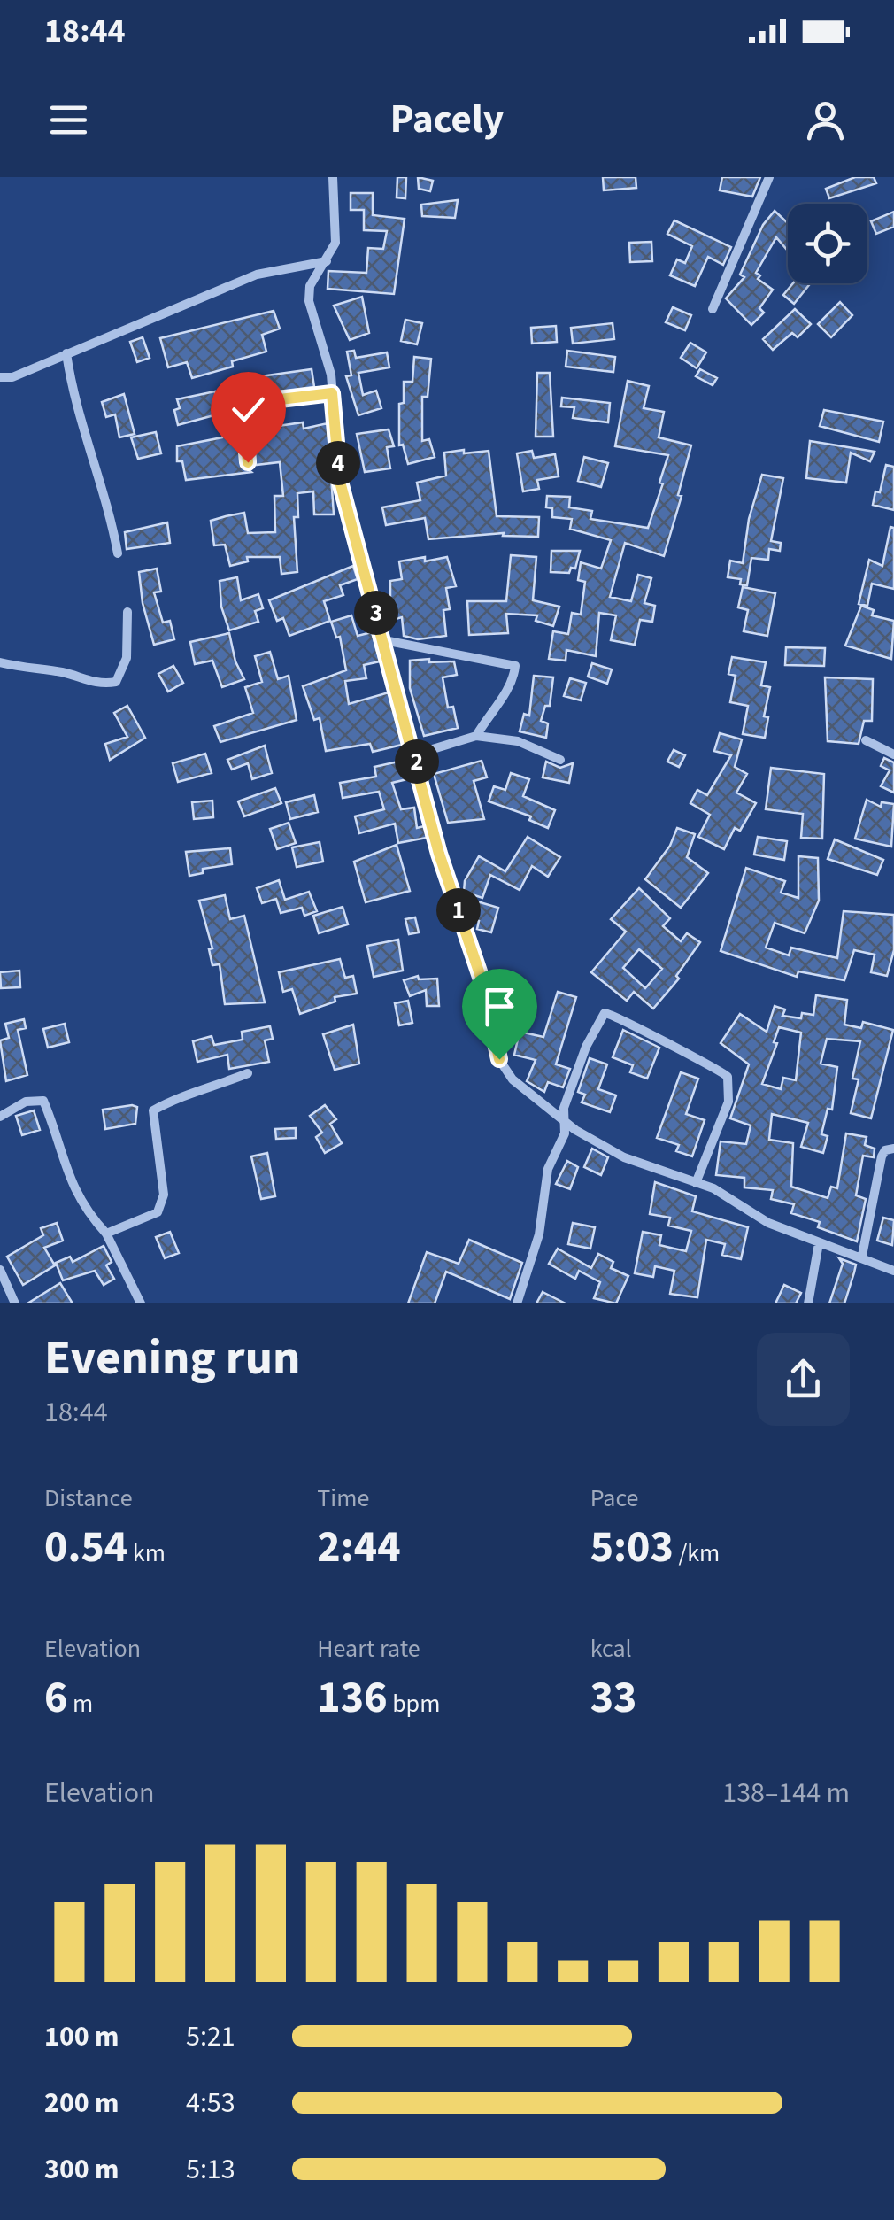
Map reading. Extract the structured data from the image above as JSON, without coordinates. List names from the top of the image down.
{
  "page": {
    "status": "18:44",
    "header": "Pacely",
    "pins": [
      "4",
      "3",
      "2",
      "1"
    ],
    "heading": ["Evening run", "18:44"],
    "stats": [
      ["Distance", "0.54 km"],
      ["Time", "2:44"],
      ["Pace", "5:03 /km"],
      ["Elevation", "6 m"],
      ["Heart rate", "136 bpm"],
      ["kcal", "33"]
    ],
    "chart": ["Elevation", "138–144 m"],
    "list": [
      {
        "name": "100 m",
        "note": "5:21"
      },
      {
        "name": "200 m",
        "note": "4:53"
      },
      {
        "name": "300 m",
        "note": "5:13"
      }
    ]
  }
}
